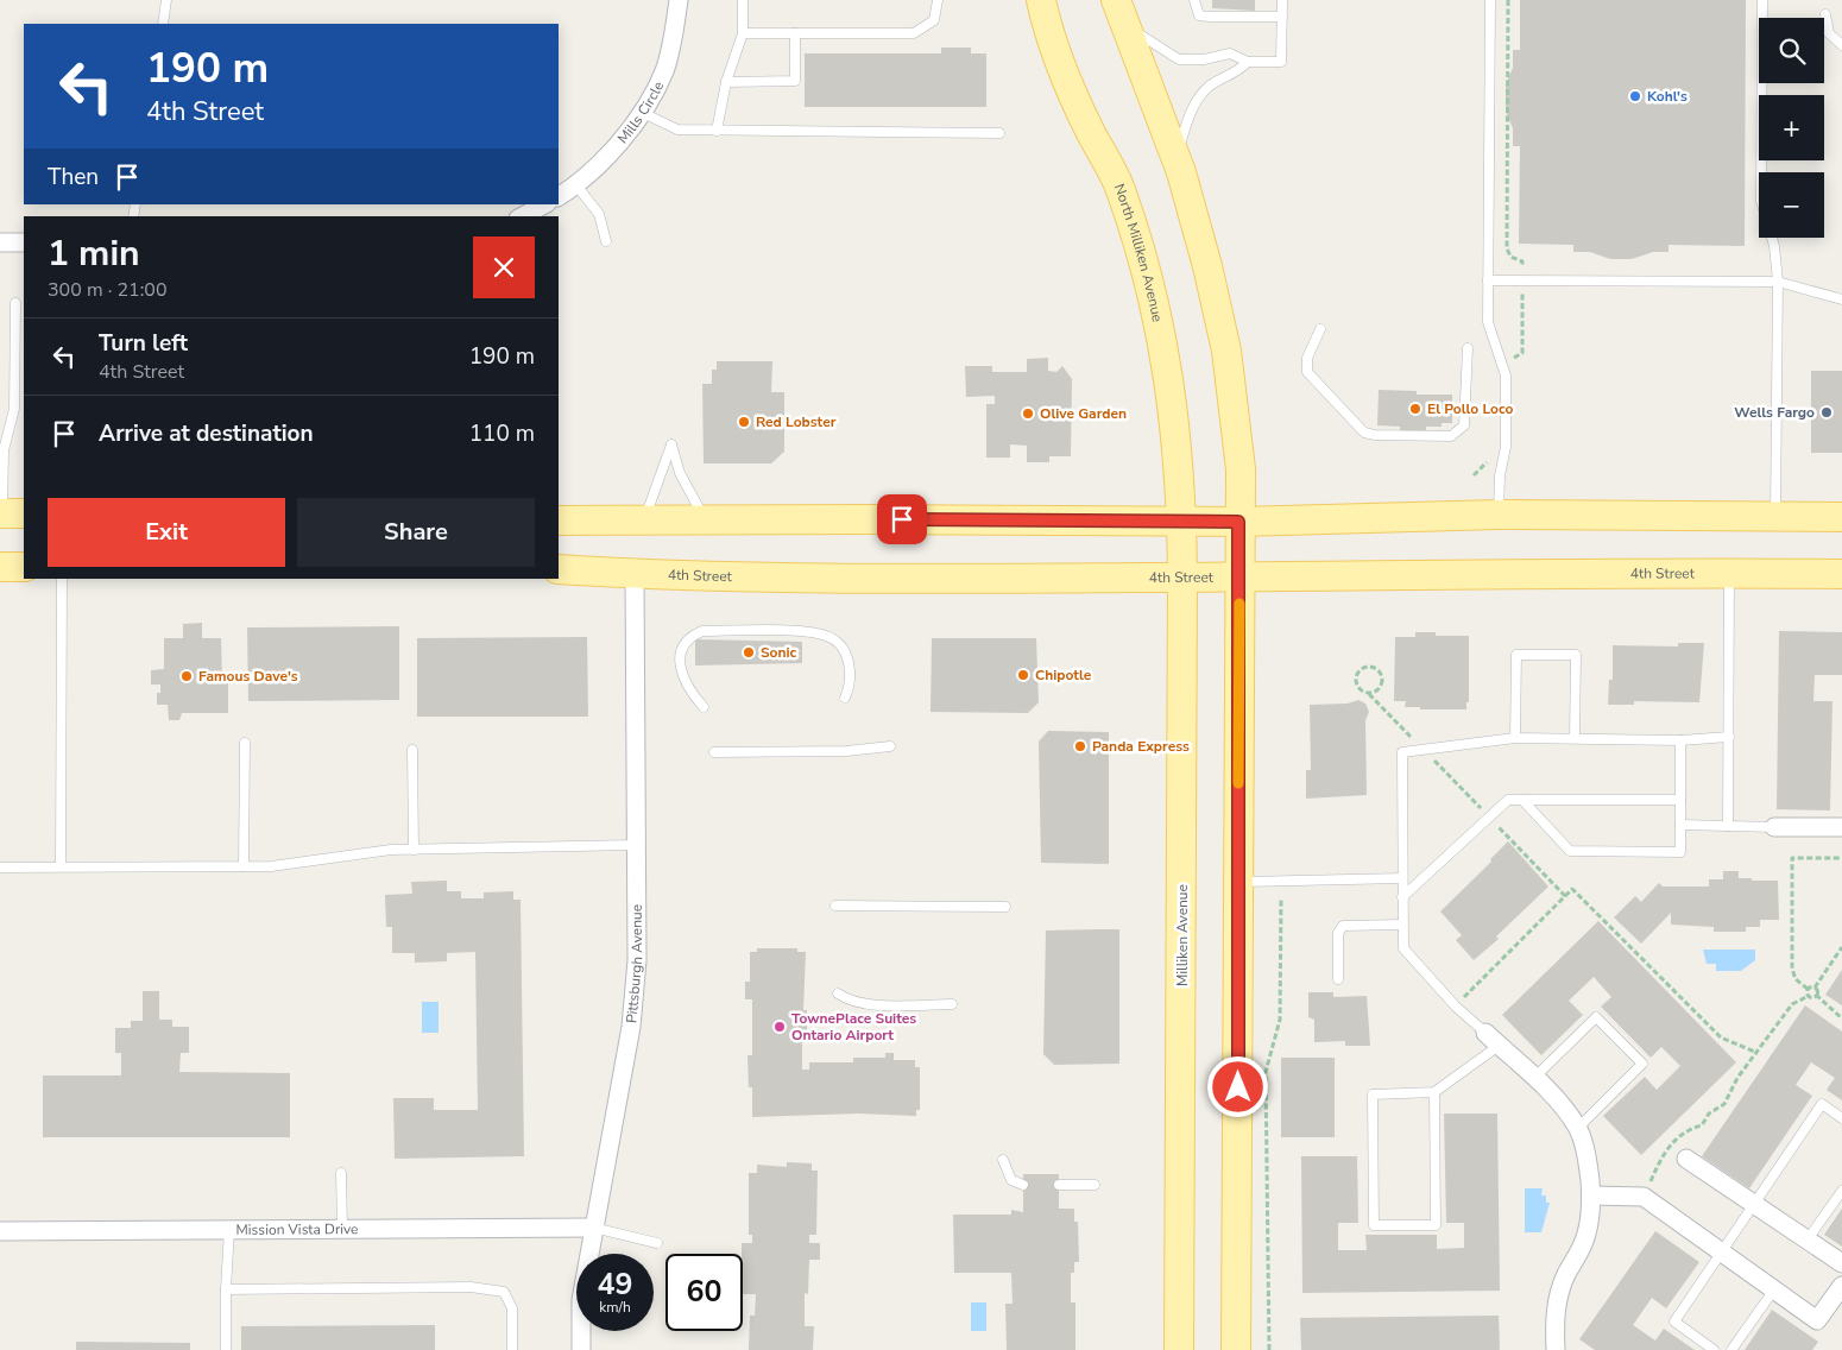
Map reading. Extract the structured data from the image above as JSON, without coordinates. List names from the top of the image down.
{
  "streets": {
    "main road": ["North Milliken Avenue", "4th Street", "Milliken Avenue"],
    "street": ["Mills Circle", "Pittsburgh Avenue", "Mission Vista Drive"]
  },
  "crossings": [
    ["North Milliken Avenue", "Milliken Avenue"],
    ["4th Street", "Milliken Avenue"],
    ["4th Street", "Pittsburgh Avenue"],
    ["Pittsburgh Avenue", "Mission Vista Drive"]
  ],
  "places": [
    "Kohl's",
    "El Pollo Loco",
    "Wells Fargo",
    "Olive Garden",
    "Red Lobster",
    "Sonic",
    "Chipotle",
    "Famous Dave's",
    "Panda Express",
    "TownePlace Suites Ontario Airport"
  ],
  "page": {
    "map_buttons": ["+", "−"],
    "turn": ["190 m", "4th Street"],
    "then": "Then",
    "heading": ["1 min", "300 m · 21:00"],
    "list": [
      {
        "name": "Turn left",
        "note": "4th Street",
        "value": "190 m"
      },
      {
        "name": "Arrive at destination",
        "value": "110 m"
      }
    ],
    "buttons": ["Exit", "Share"],
    "speed": "49 km/h",
    "limit": "60"
  }
}
